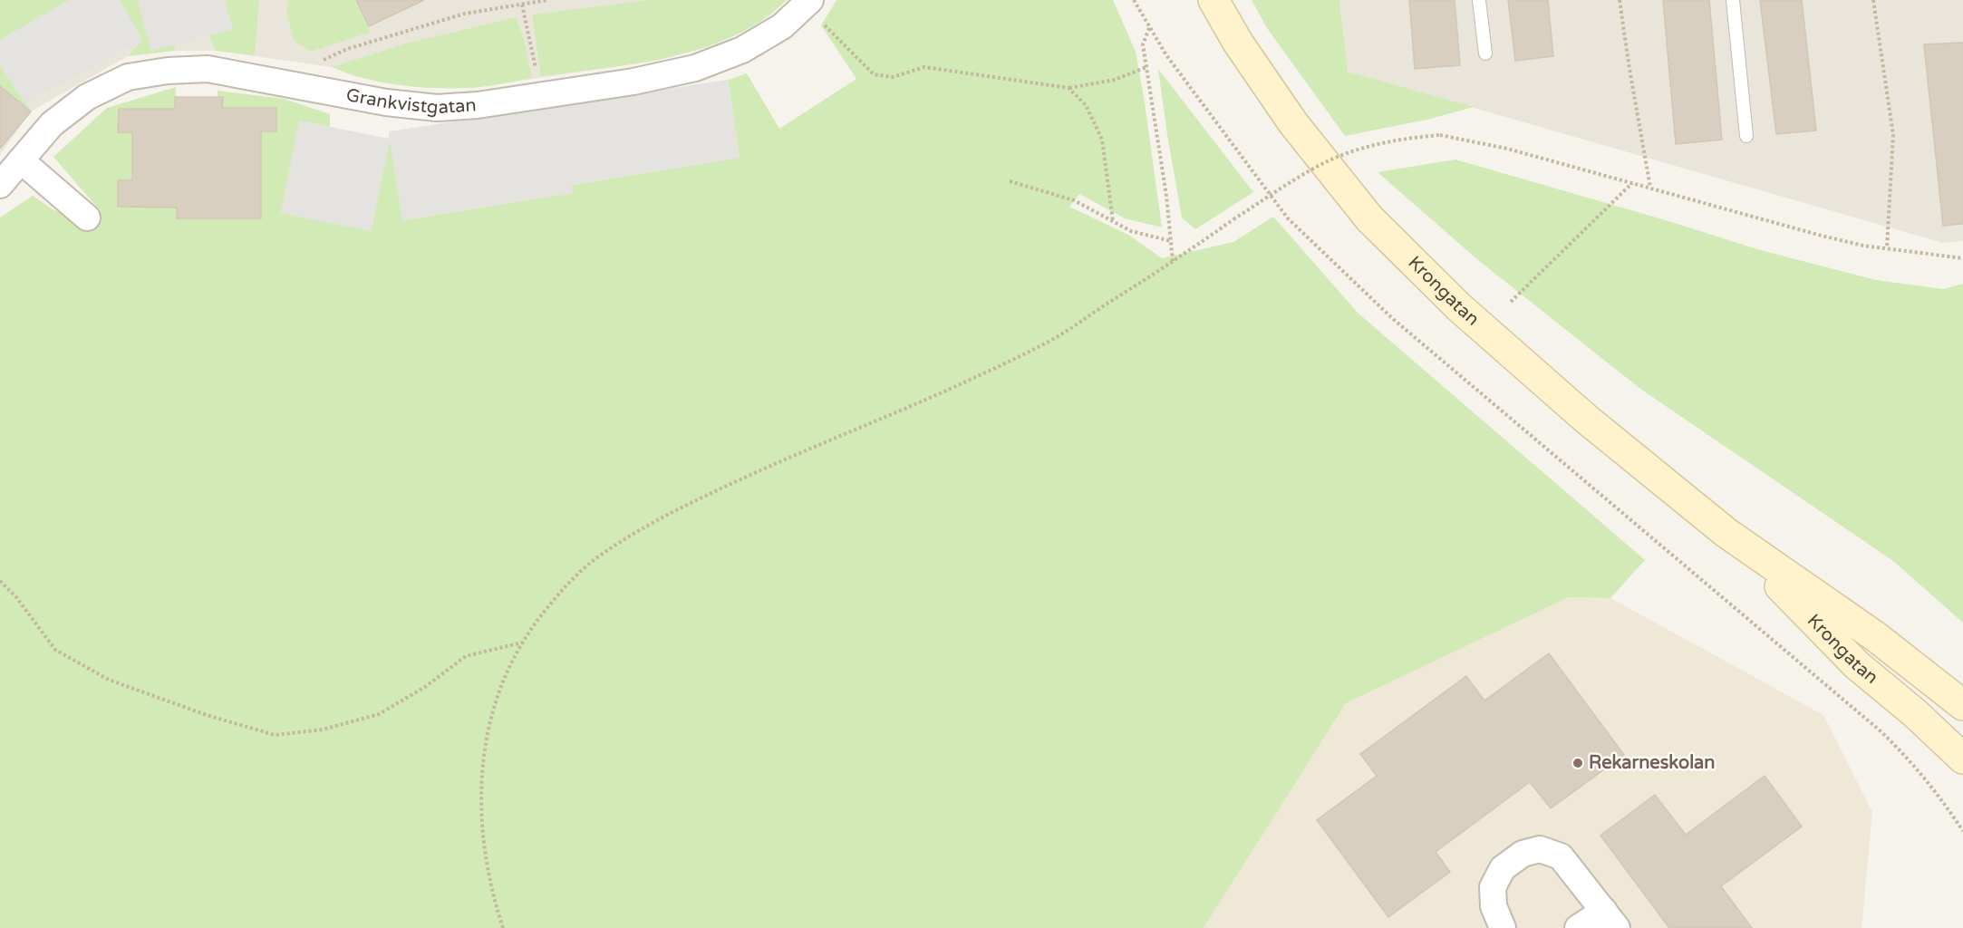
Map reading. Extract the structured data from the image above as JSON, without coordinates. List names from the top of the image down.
{
  "streets": {
    "street": ["Grankvistgatan", "Krongatan"]
  },
  "places": ["Rekarneskolan"]
}
